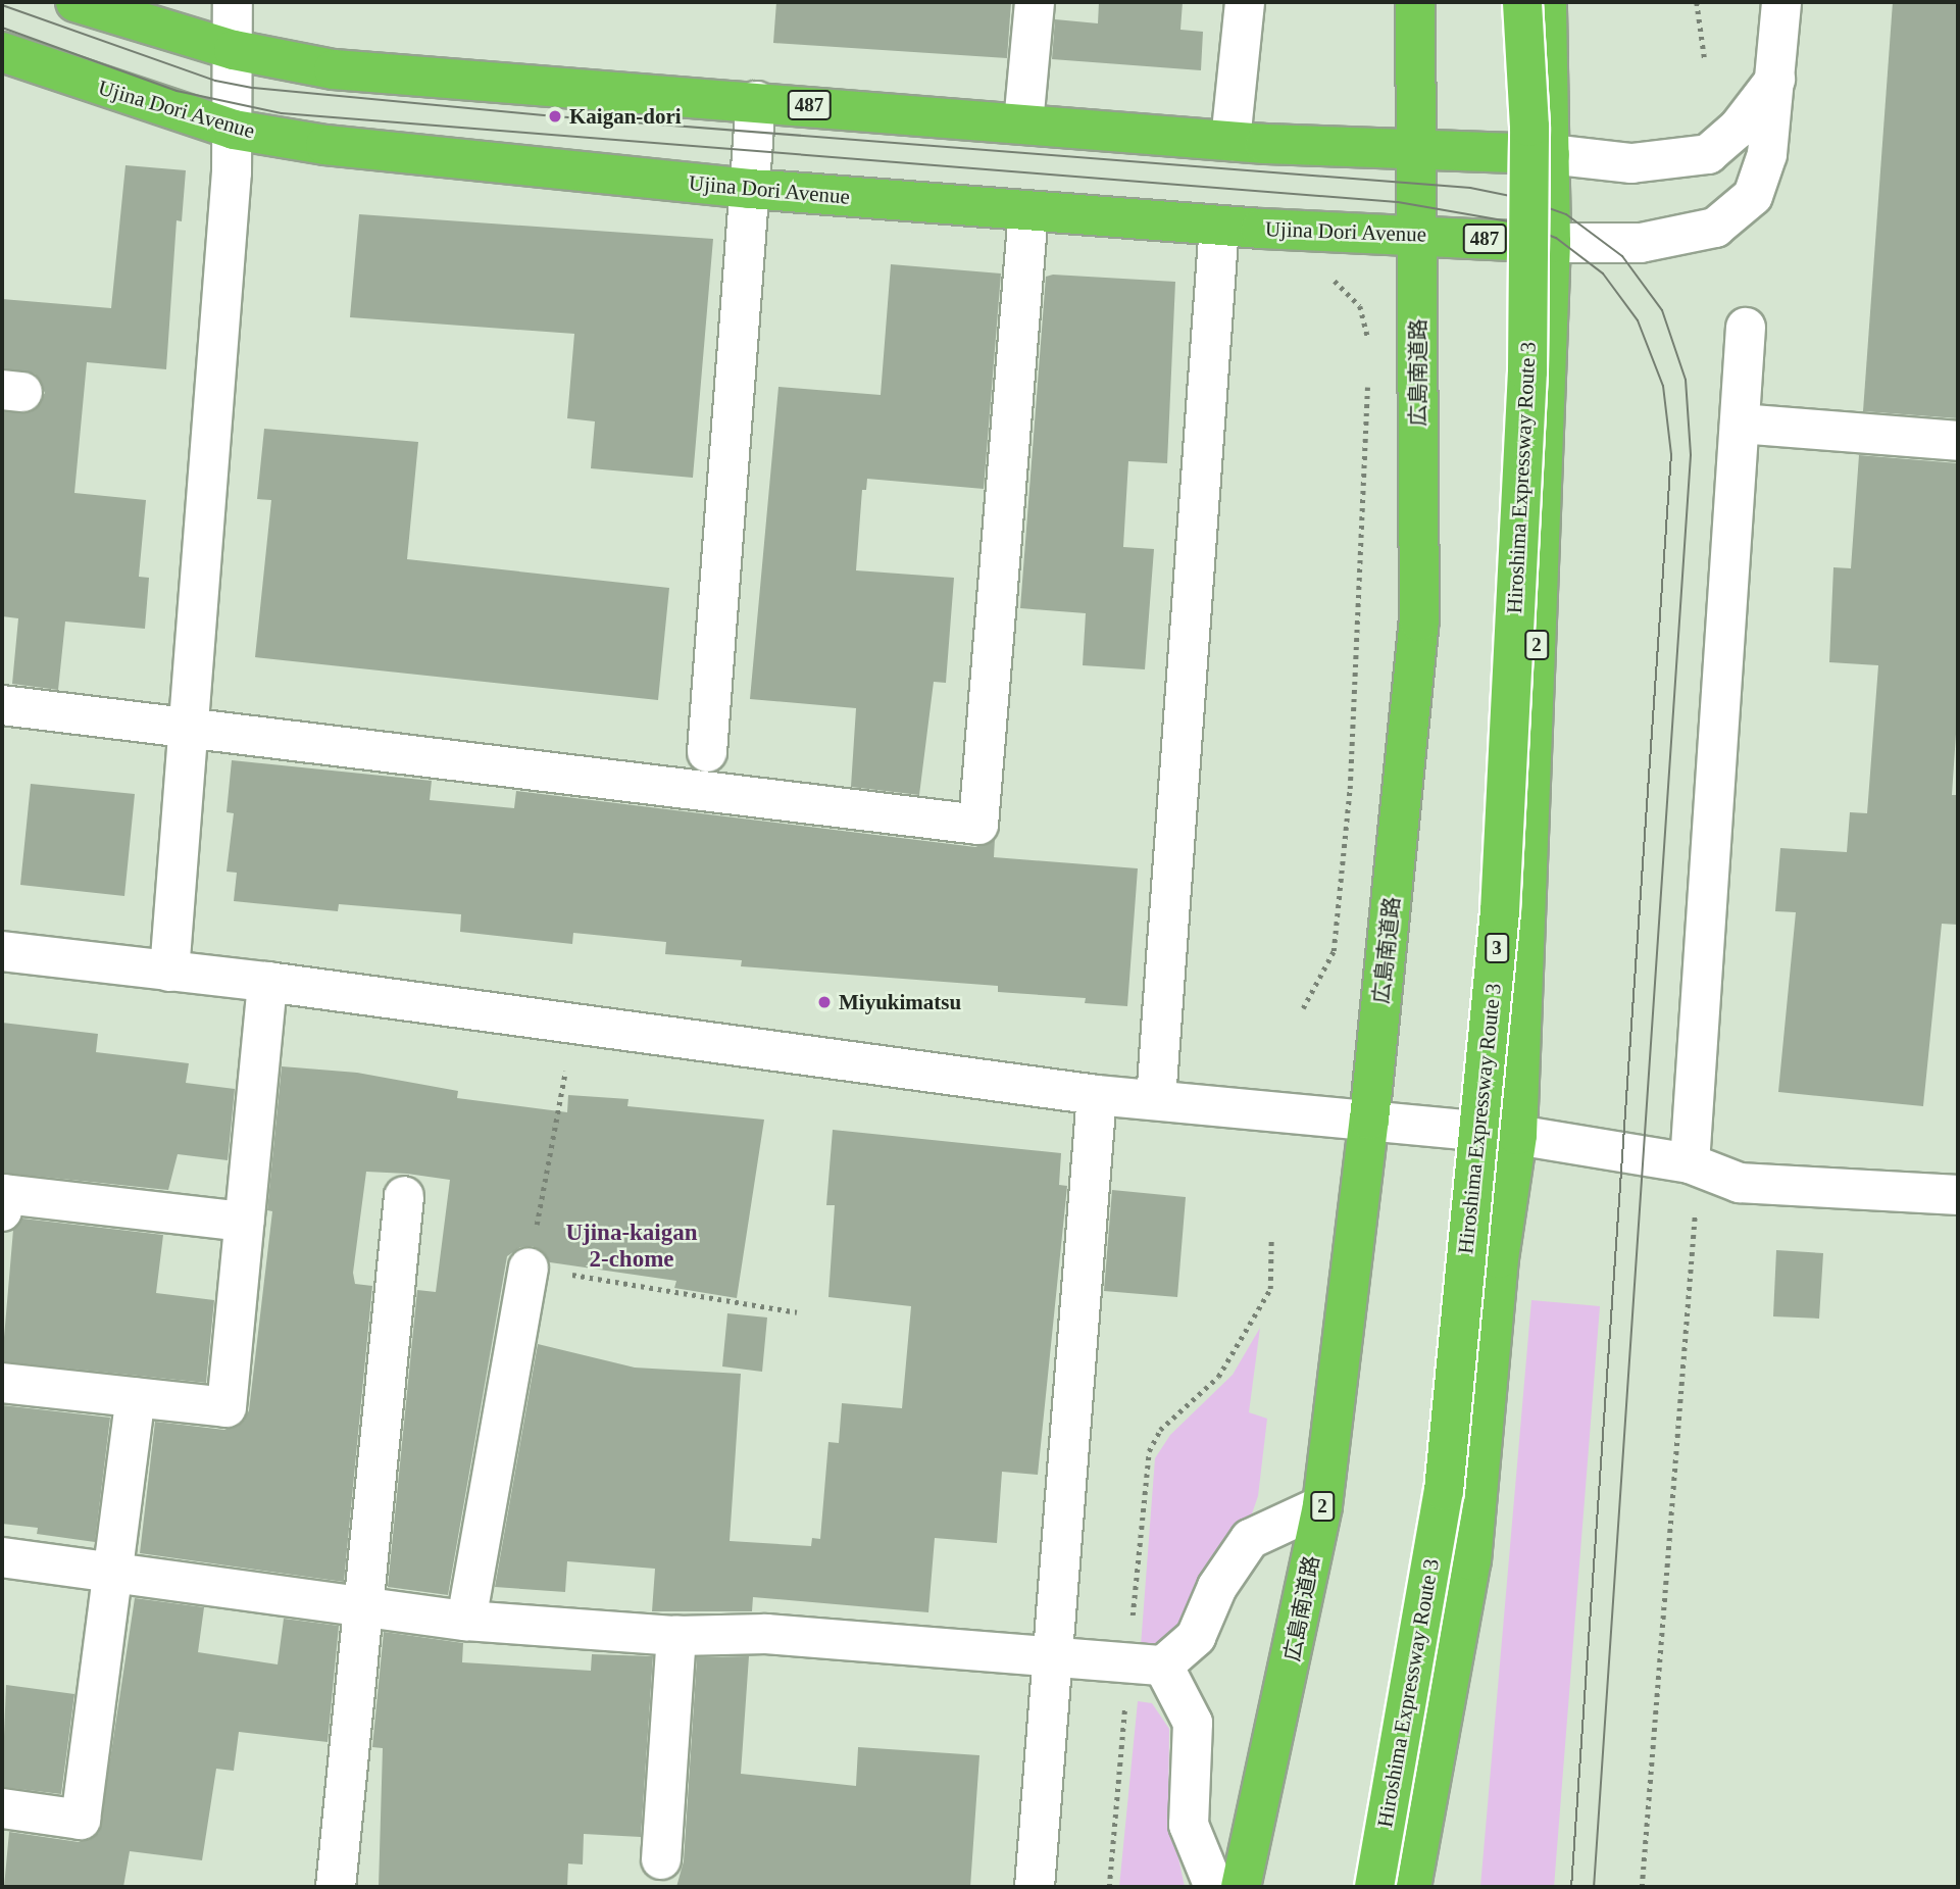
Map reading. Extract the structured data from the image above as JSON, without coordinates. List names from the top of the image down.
{
  "streets": {
    "highway": [
      "487",
      "Ujina Dori Avenue",
      "広島南道路",
      "Hiroshima Expressway Route 3",
      "2",
      "3"
    ]
  },
  "crossings": [
    ["487", "広島南道路"],
    ["487", "2"],
    ["Ujina Dori Avenue", "広島南道路"],
    ["Ujina Dori Avenue", "2"]
  ],
  "districts": ["Ujina-kaigan 2-chome"],
  "places": ["Kaigan-dori", "Miyukimatsu"]
}
